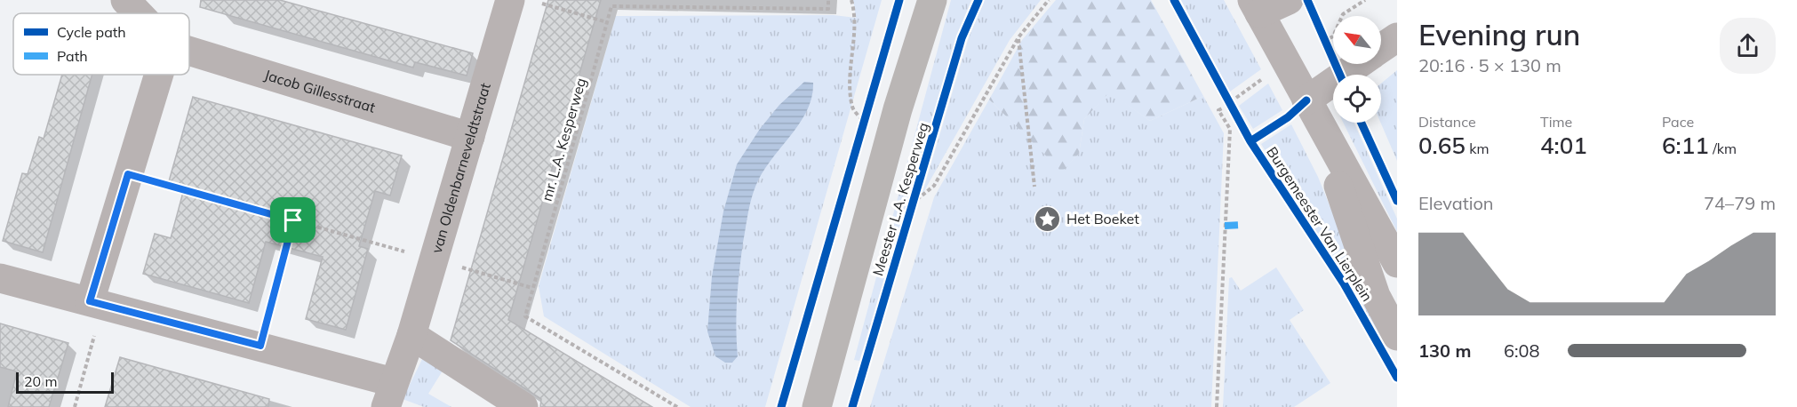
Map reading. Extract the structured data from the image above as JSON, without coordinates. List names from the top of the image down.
{
  "streets": {
    "main road": ["Meester L.A. Kesperweg"],
    "street": ["Jacob Gillesstraat", "van Oldenbarneveldtstraat", "Burgemeester Van Lierplein"],
    "path": ["mr. L.A. Kesperweg"]
  },
  "crossings": [
    ["Jacob Gillesstraat", "van Oldenbarneveldtstraat"]
  ],
  "places": {
    "place": ["Het Boeket"]
  },
  "legend": ["Cycle path", "Path"],
  "scale_bar": "20 m",
  "north": "top left",
  "page": {
    "heading": ["Evening run", "20:16 · 5 × 130 m"],
    "stats": [
      ["Distance", "0.65 km"],
      ["Time", "4:01"],
      ["Pace", "6:11 /km"]
    ],
    "chart": ["Elevation", "74–79 m"],
    "list": [
      {
        "name": "130 m",
        "note": "6:08"
      }
    ],
    "scale": "20 m"
  }
}
